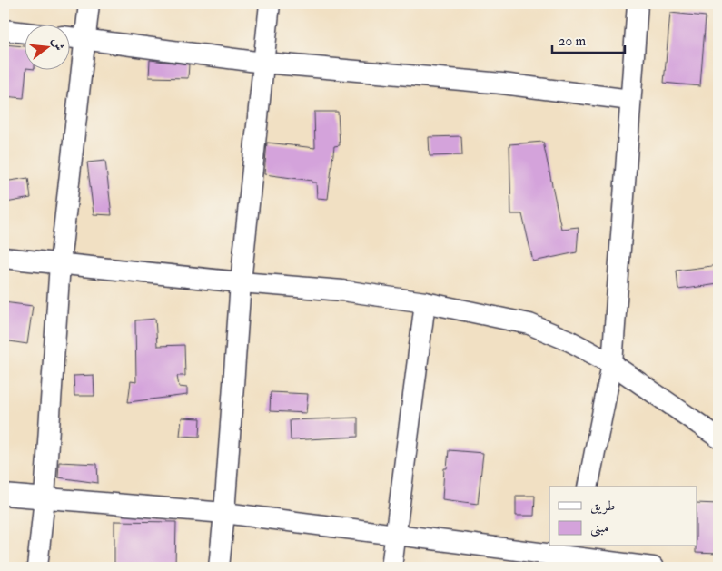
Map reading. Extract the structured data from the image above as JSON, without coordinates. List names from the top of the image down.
{
  "legend": ["طريق", "مبنى"],
  "scale_bar": "20 m",
  "north": "right"
}
